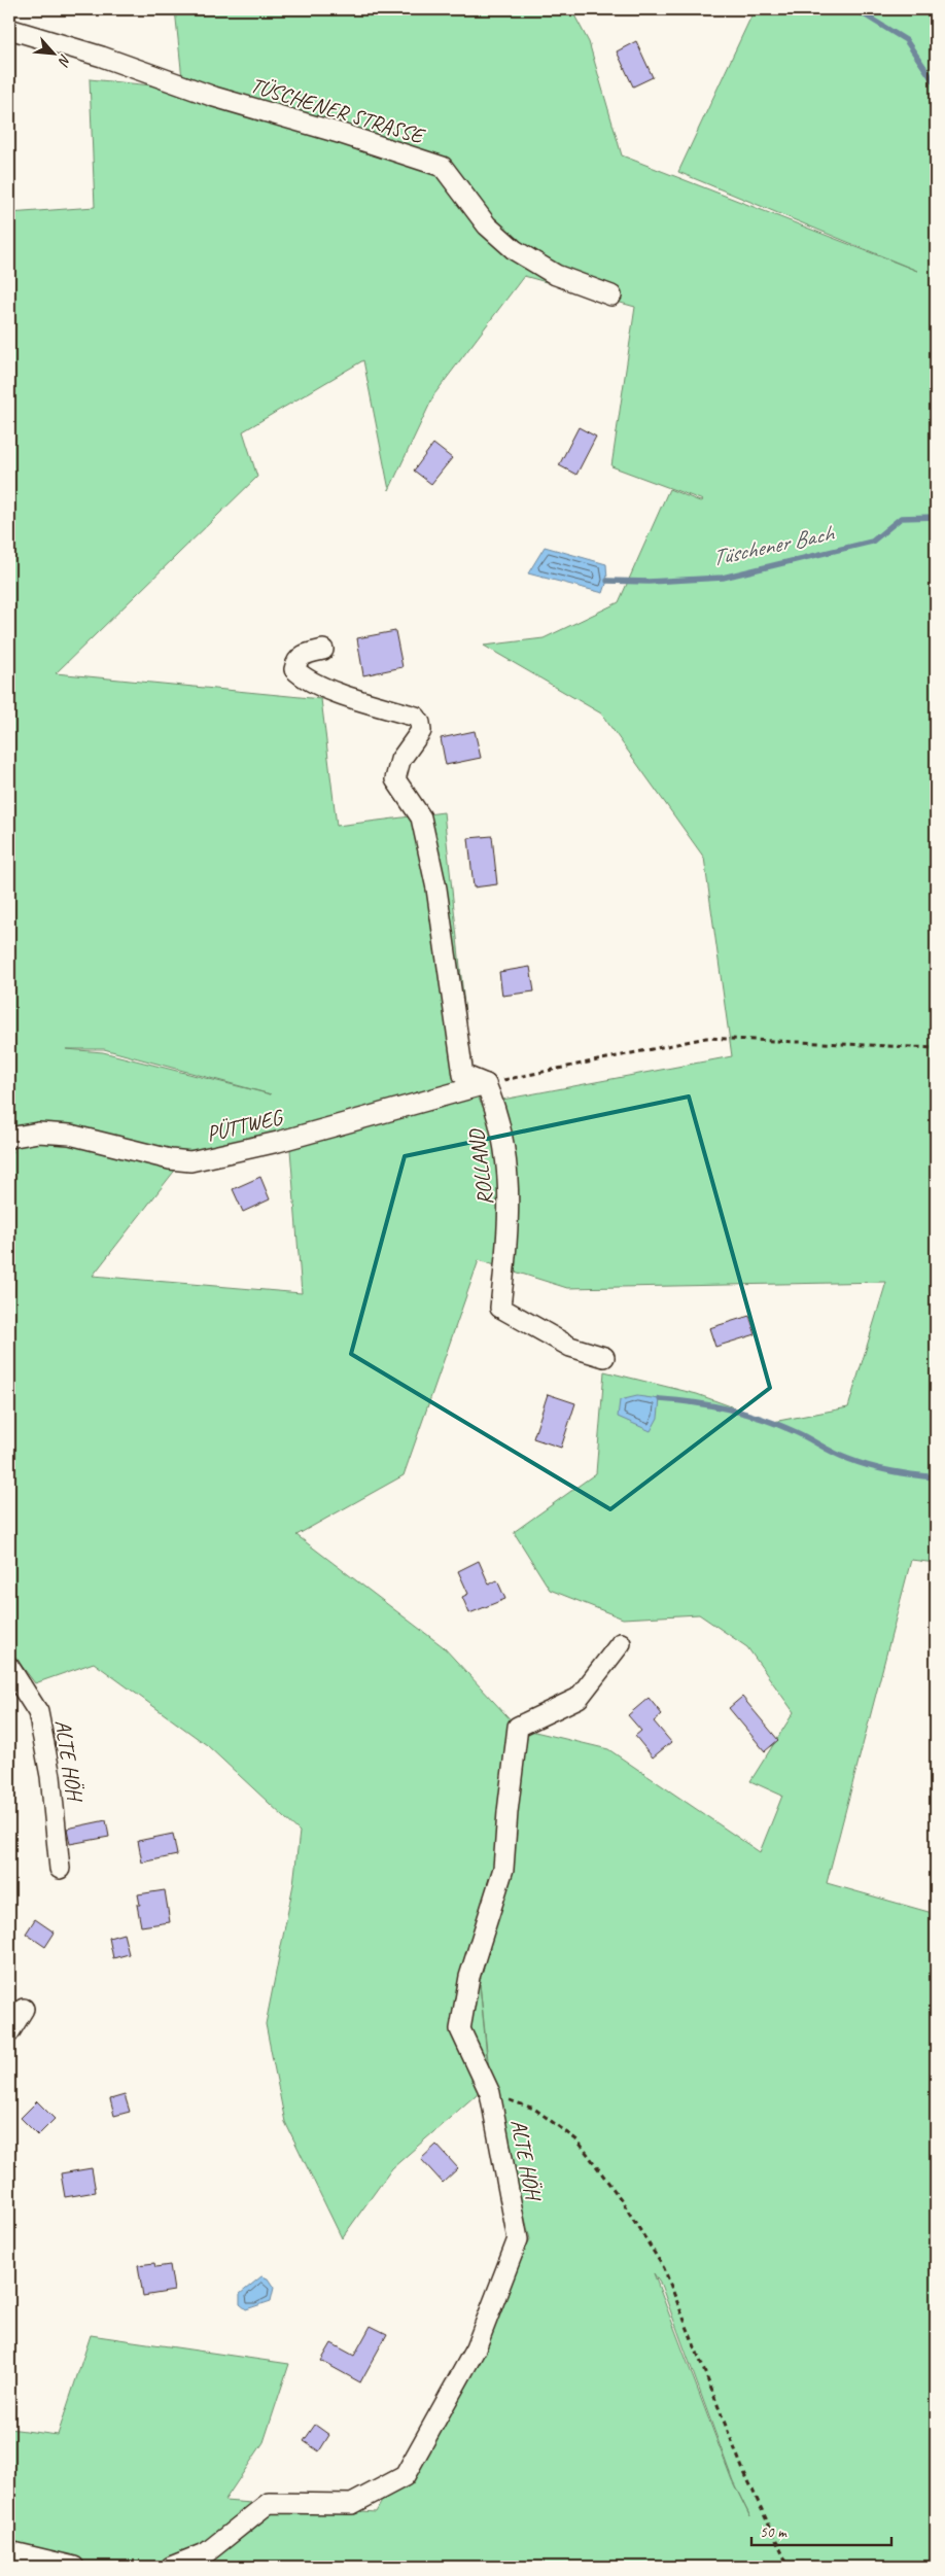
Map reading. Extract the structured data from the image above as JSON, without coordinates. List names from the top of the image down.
{
  "streets": {
    "lane": [
      "TÜSCHENER STRASSE",
      "PÜTTWEG",
      "ROLLAND",
      "ALTE HÖH"
    ]
  },
  "crossings": [
    ["PÜTTWEG", "ROLLAND"]
  ],
  "water": ["Tüschener Bach"],
  "scale_bar": "50 m",
  "north": "bottom right"
}
